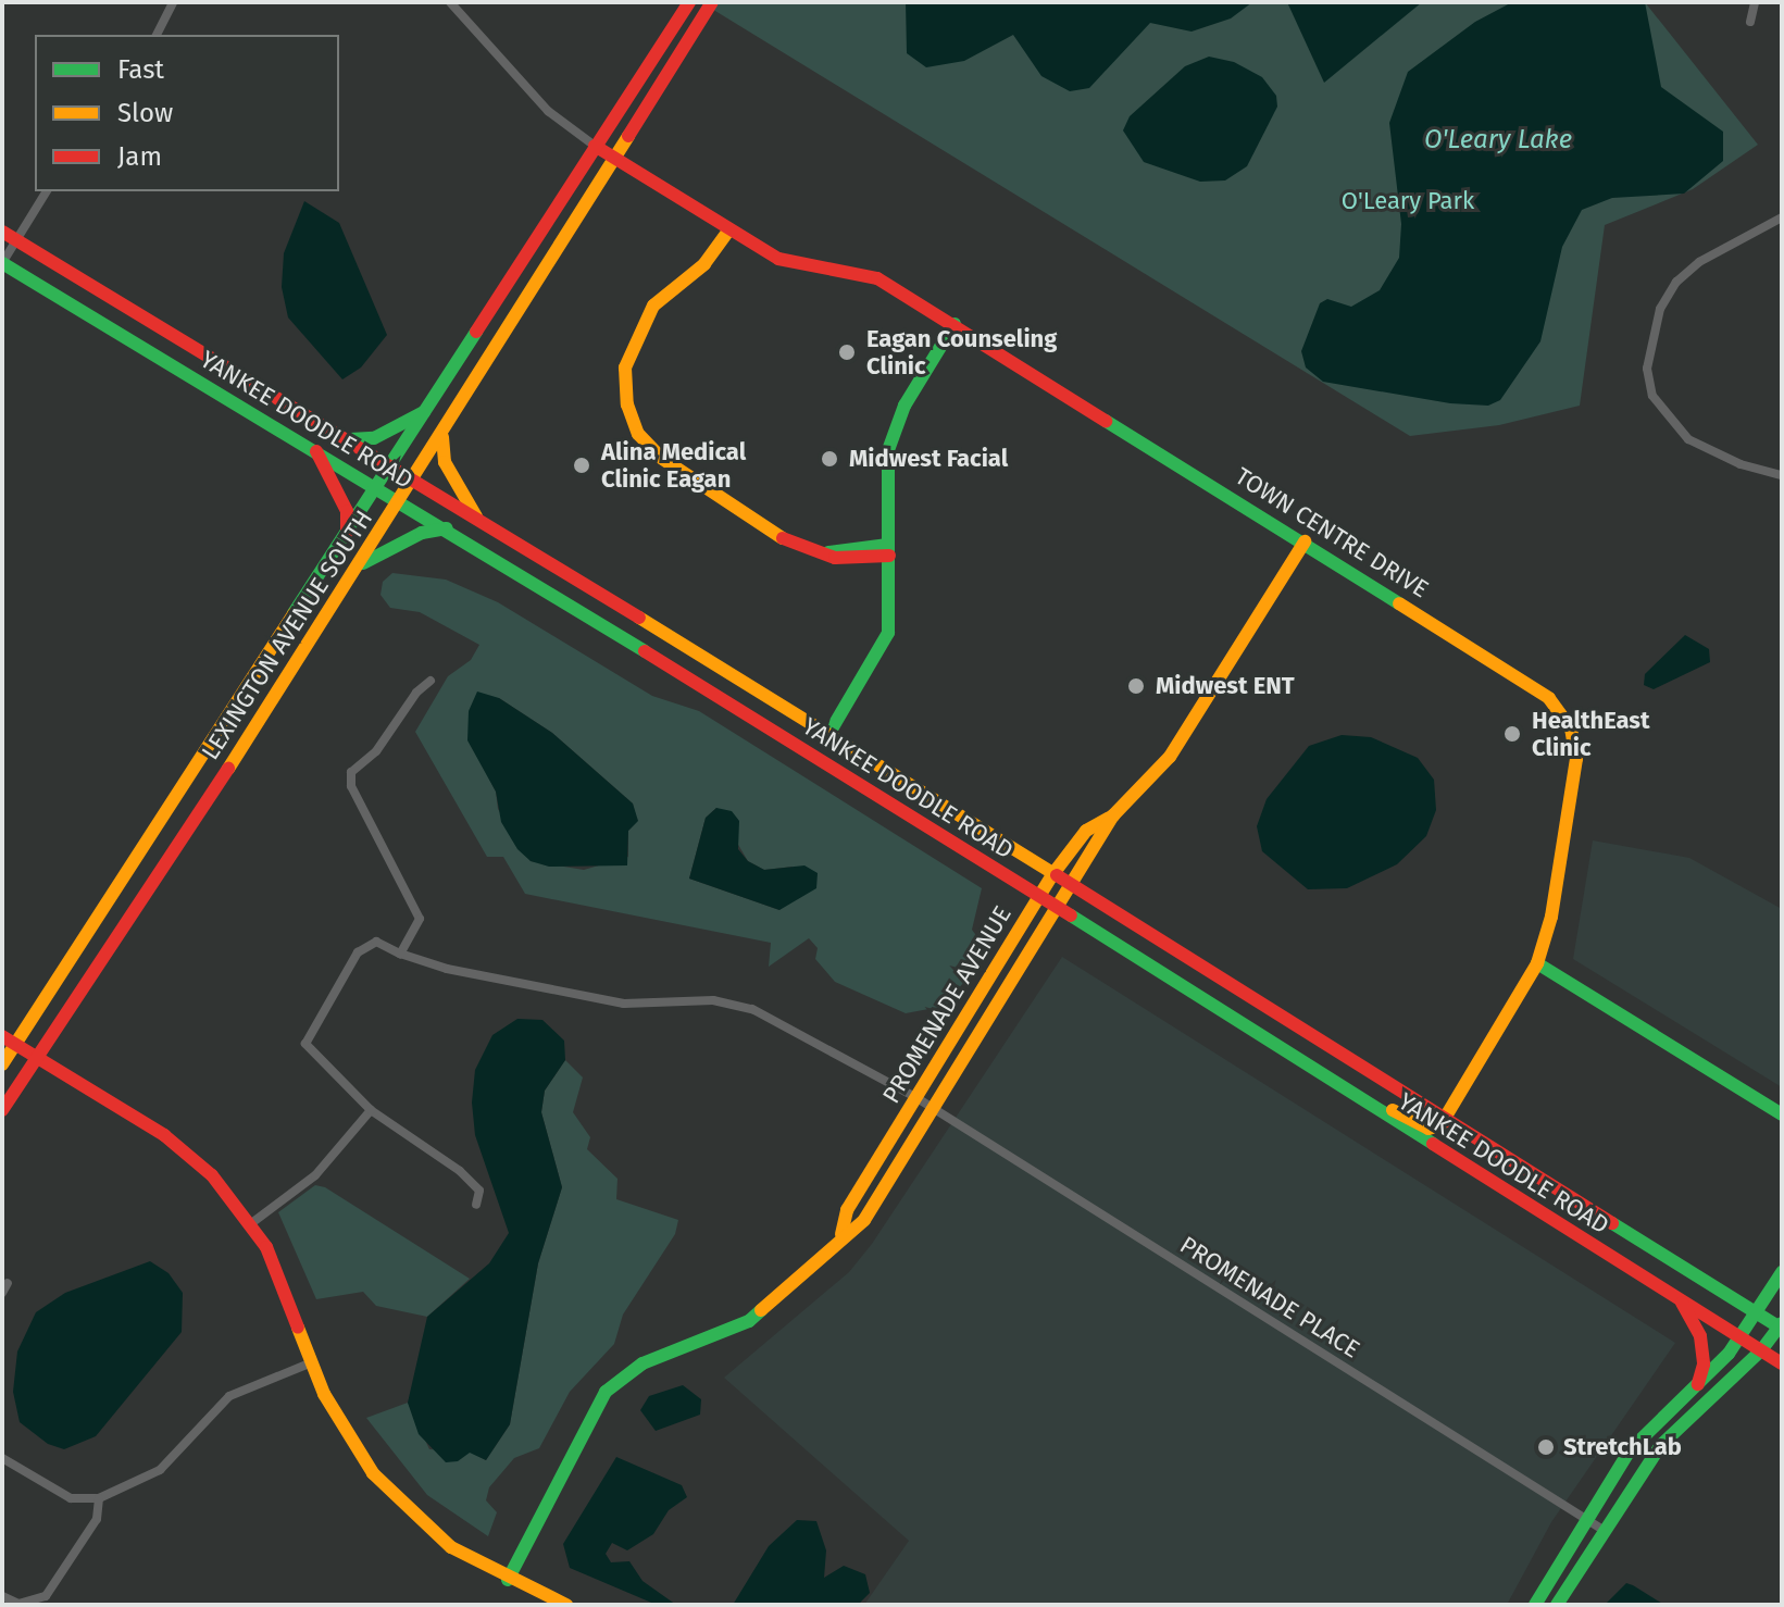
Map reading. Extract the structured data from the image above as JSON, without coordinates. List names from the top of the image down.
{
  "streets": {
    "street": [
      "YANKEE DOODLE ROAD",
      "TOWN CENTRE DRIVE",
      "LEXINGTON AVENUE SOUTH",
      "PROMENADE AVENUE",
      "PROMENADE PLACE"
    ]
  },
  "crossings": [
    ["YANKEE DOODLE ROAD", "TOWN CENTRE DRIVE"],
    ["YANKEE DOODLE ROAD", "LEXINGTON AVENUE SOUTH"],
    ["YANKEE DOODLE ROAD", "PROMENADE AVENUE"],
    ["TOWN CENTRE DRIVE", "LEXINGTON AVENUE SOUTH"],
    ["TOWN CENTRE DRIVE", "PROMENADE AVENUE"],
    ["PROMENADE AVENUE", "PROMENADE PLACE"]
  ],
  "water": ["O'Leary Lake"],
  "parks": ["O'Leary Park"],
  "places": [
    "Eagan Counseling Clinic",
    "Midwest Facial",
    "Alina Medical Clinic Eagan",
    "Midwest ENT",
    "HealthEast Clinic",
    "StretchLab"
  ],
  "legend": ["Fast", "Slow", "Jam"]
}
